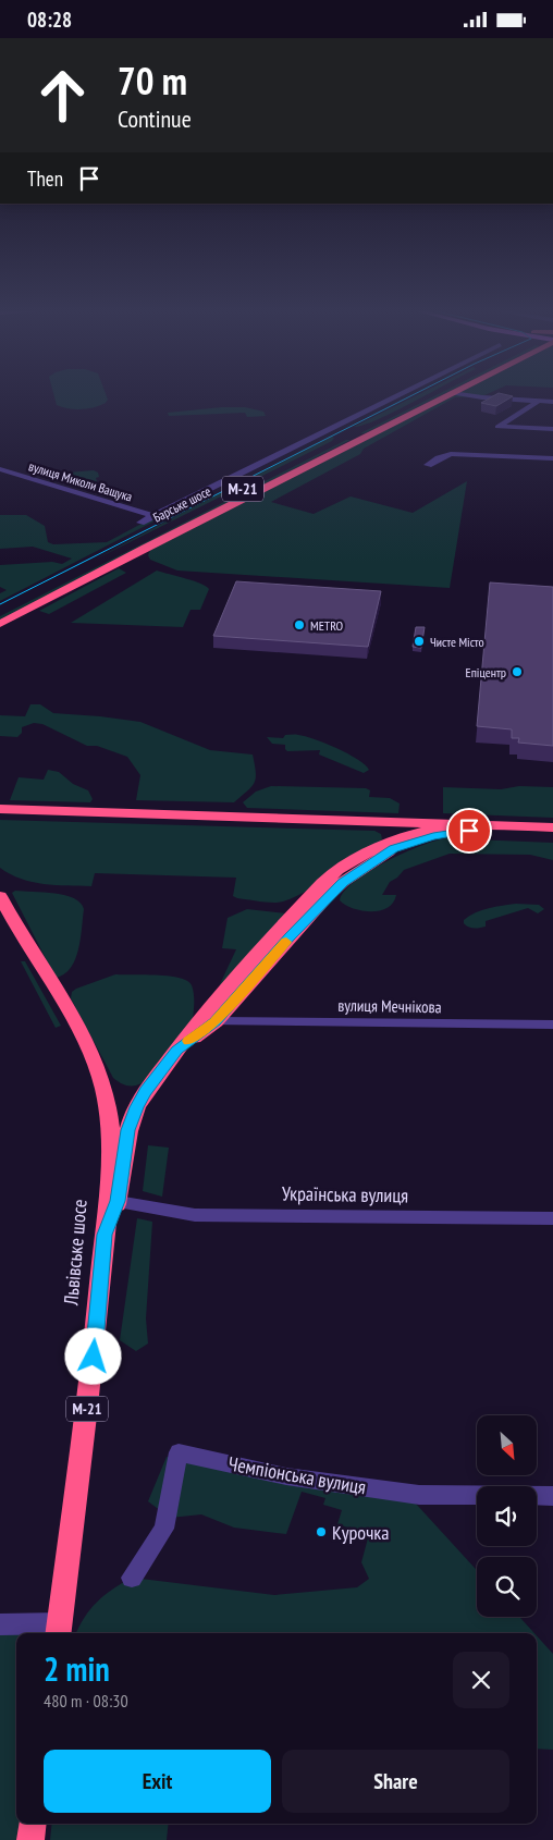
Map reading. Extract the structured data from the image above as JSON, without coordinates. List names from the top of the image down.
{
  "streets": {
    "highway": ["М-21", "Барське шосе", "Львівське шосе"],
    "street": [
      "вулиця Миколи Ващука",
      "вулиця Мечнікова",
      "Українська вулиця",
      "Чемпіонська вулиця"
    ]
  },
  "crossings": [
    ["М-21", "вулиця Мечнікова"],
    ["М-21", "Українська вулиця"],
    ["М-21", "Львівське шосе"]
  ],
  "places": [
    "METRO",
    "Чисте Місто",
    "Епіцентр",
    "Курочка"
  ],
  "north": "bottom right",
  "page": {
    "status": "08:28",
    "turn": ["70 m", "Continue"],
    "then": "Then",
    "heading": ["2 min", "480 m · 08:30"],
    "buttons": ["Exit", "Share"]
  }
}
